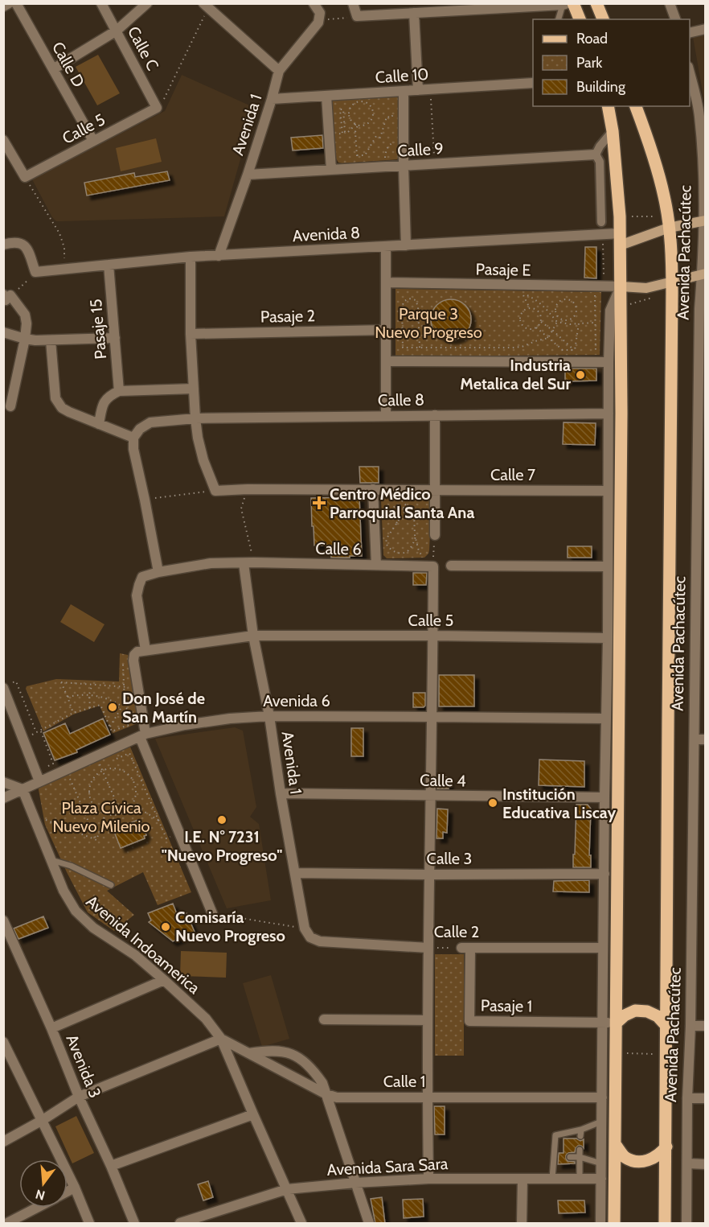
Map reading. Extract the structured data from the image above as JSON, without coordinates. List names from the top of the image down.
{
  "streets": {
    "main road": ["Avenida Pachacútec"],
    "street": [
      "Calle C",
      "Calle D",
      "Calle 10",
      "Avenida 1",
      "Calle 5",
      "Calle 9",
      "Avenida 8",
      "Pasaje E",
      "Pasaje 2",
      "Pasaje 15",
      "Calle 8",
      "Calle 7",
      "Calle 6",
      "Avenida 6",
      "Calle 4",
      "Calle 3",
      "Calle 2",
      "Avenida Indoamerica",
      "Pasaje 1",
      "Avenida 3",
      "Calle 1",
      "Avenida Sara Sara"
    ]
  },
  "crossings": [
    ["Calle C", "Calle 5"],
    ["Calle D", "Calle 5"],
    ["Calle 10", "Avenida 1"],
    ["Avenida 1", "Calle 5"],
    ["Avenida 1", "Calle 9"],
    ["Avenida 1", "Avenida 8"],
    ["Avenida 1", "Calle 6"],
    ["Avenida 1", "Avenida 6"],
    ["Avenida 1", "Calle 4"],
    ["Avenida 1", "Calle 3"],
    ["Avenida 1", "Calle 2"],
    ["Avenida 8", "Pasaje 15"],
    ["Avenida 6", "Avenida Indoamerica"],
    ["Calle 2", "Pasaje 1"],
    ["Avenida Indoamerica", "Calle 1"],
    ["Avenida Indoamerica", "Avenida Sara Sara"]
  ],
  "parks": ["Parque 3 Nuevo Progreso", "Plaza Cívica Nuevo Milenio"],
  "places": {
    "other": [
      "Industria Metalica del Sur",
      "Don José de San Martín",
      "Institución Educativa Liscay",
      "I.E. N° 7231 \"Nuevo Progreso\"",
      "Comisaría Nuevo Progreso"
    ],
    "health": ["Centro Médico Parroquial Santa Ana"]
  },
  "legend": ["Road", "Park", "Building"],
  "north": "bottom"
}
